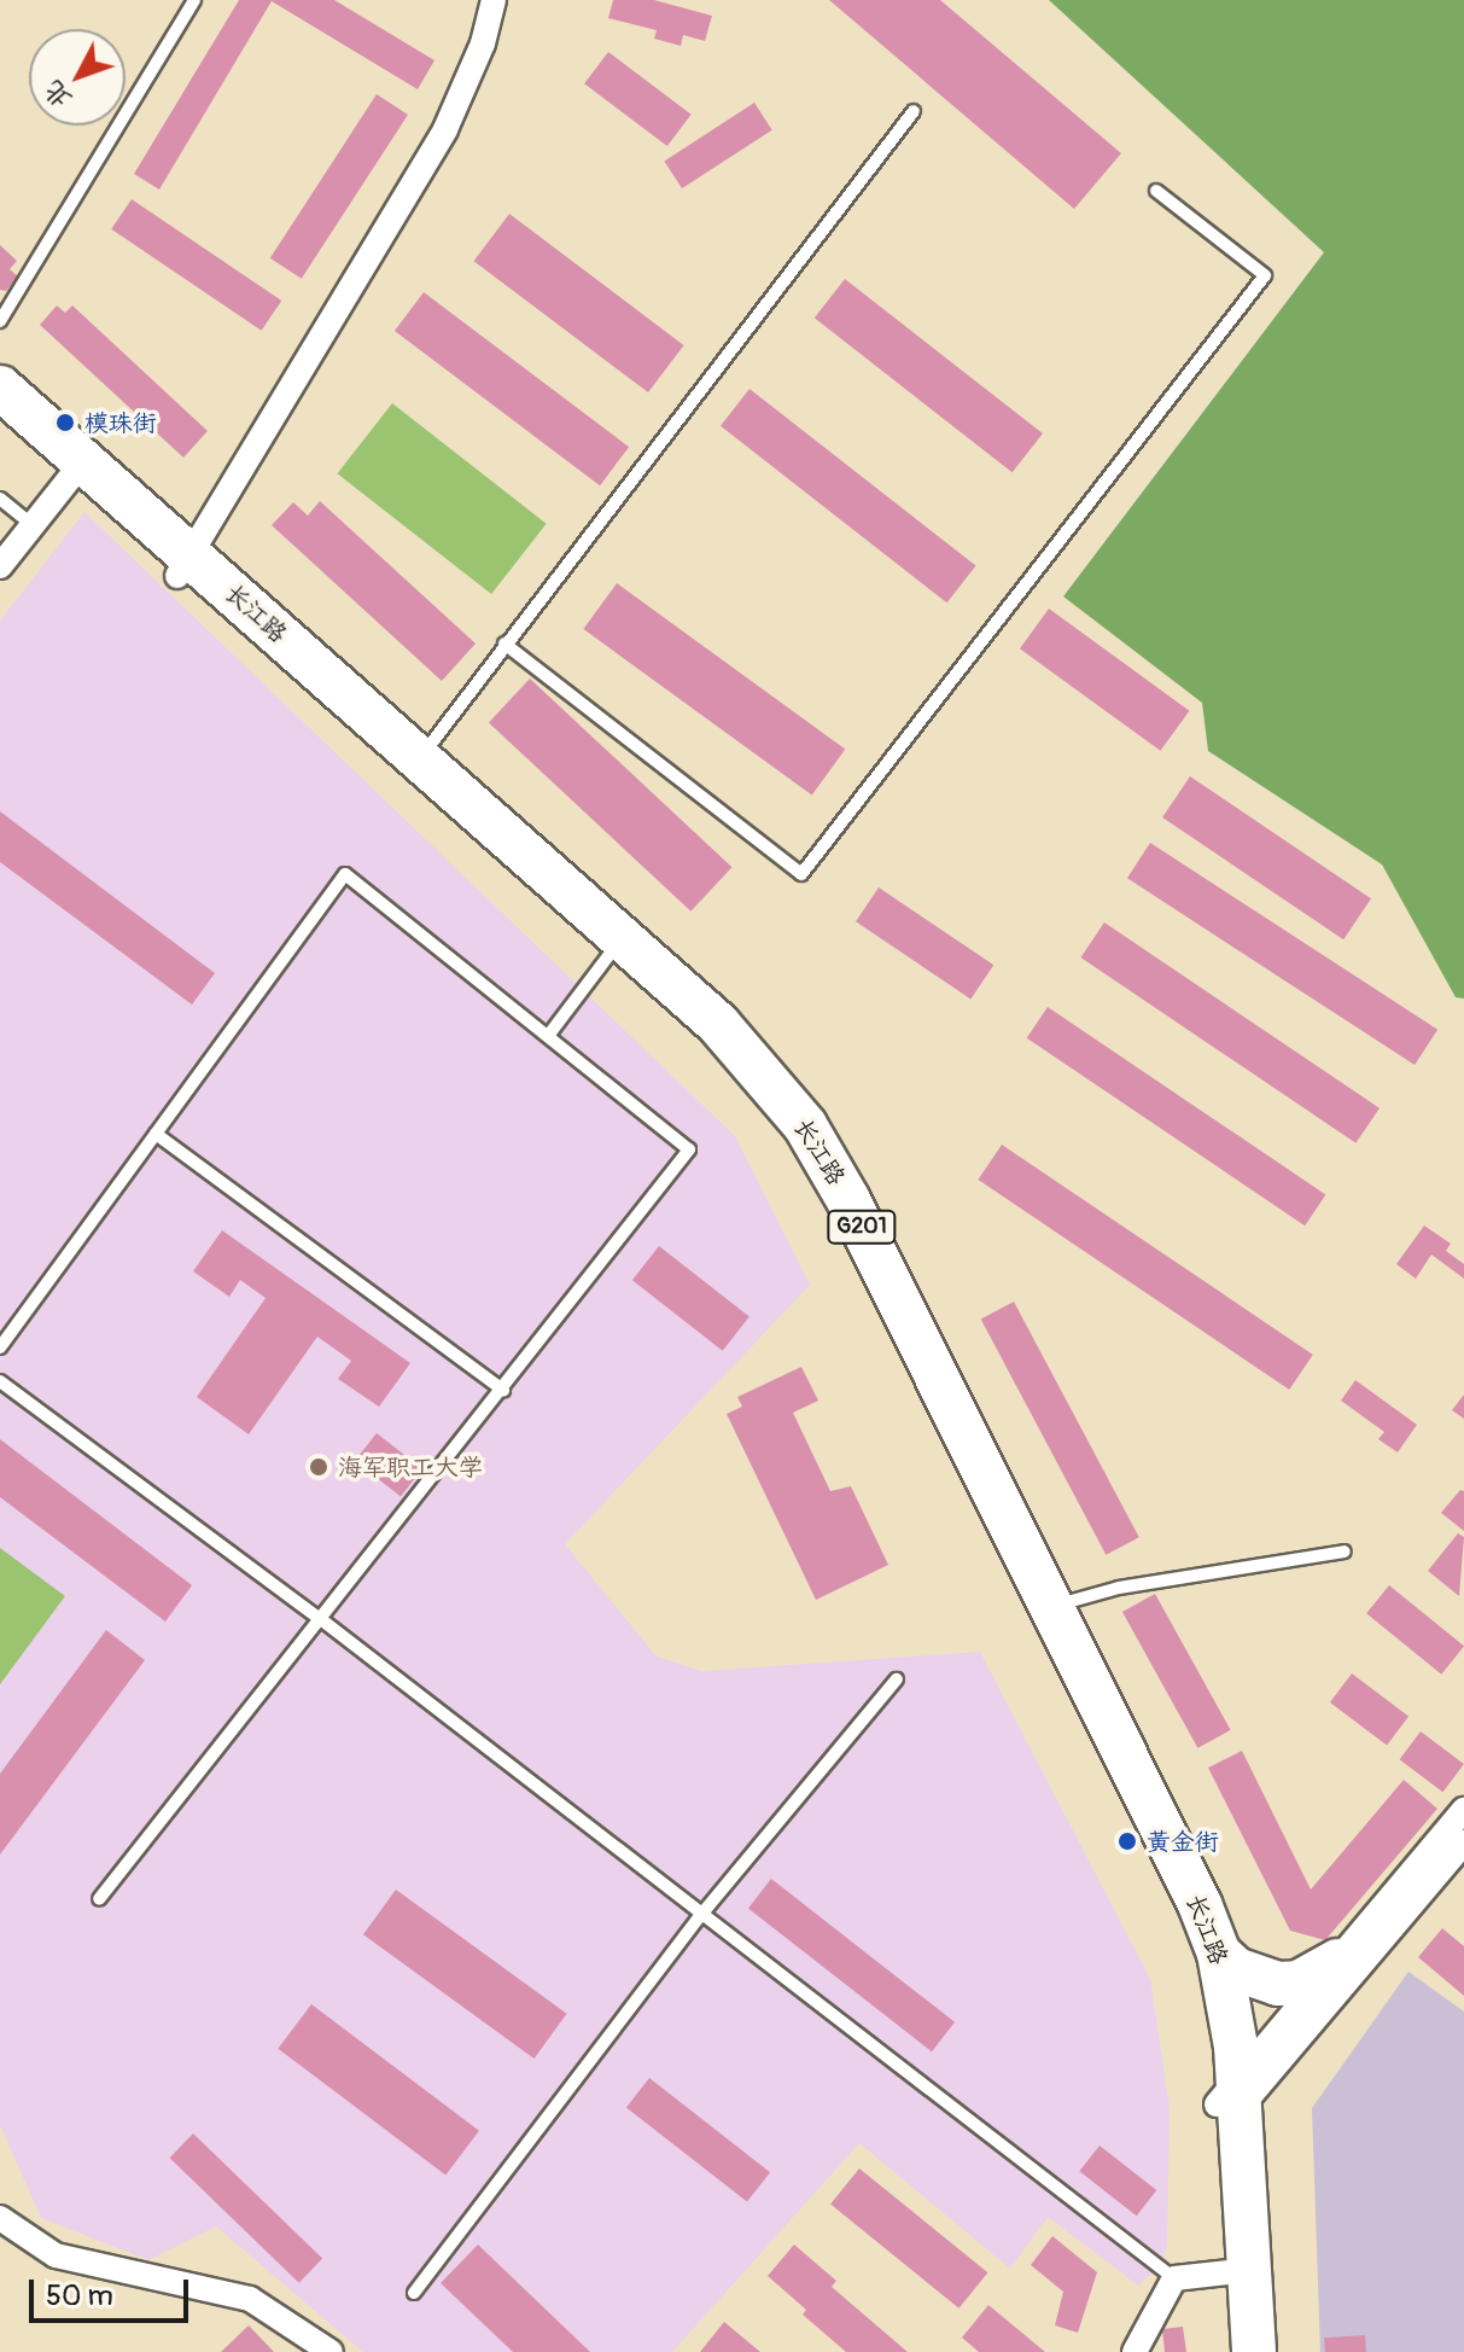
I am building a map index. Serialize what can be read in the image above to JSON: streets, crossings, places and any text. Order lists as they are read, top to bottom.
{
  "streets": {
    "highway": ["长江路", "G201"]
  },
  "places": ["模珠街", "海军职工大学", "黄金街"],
  "scale_bar": "50 m",
  "north": "bottom left"
}
